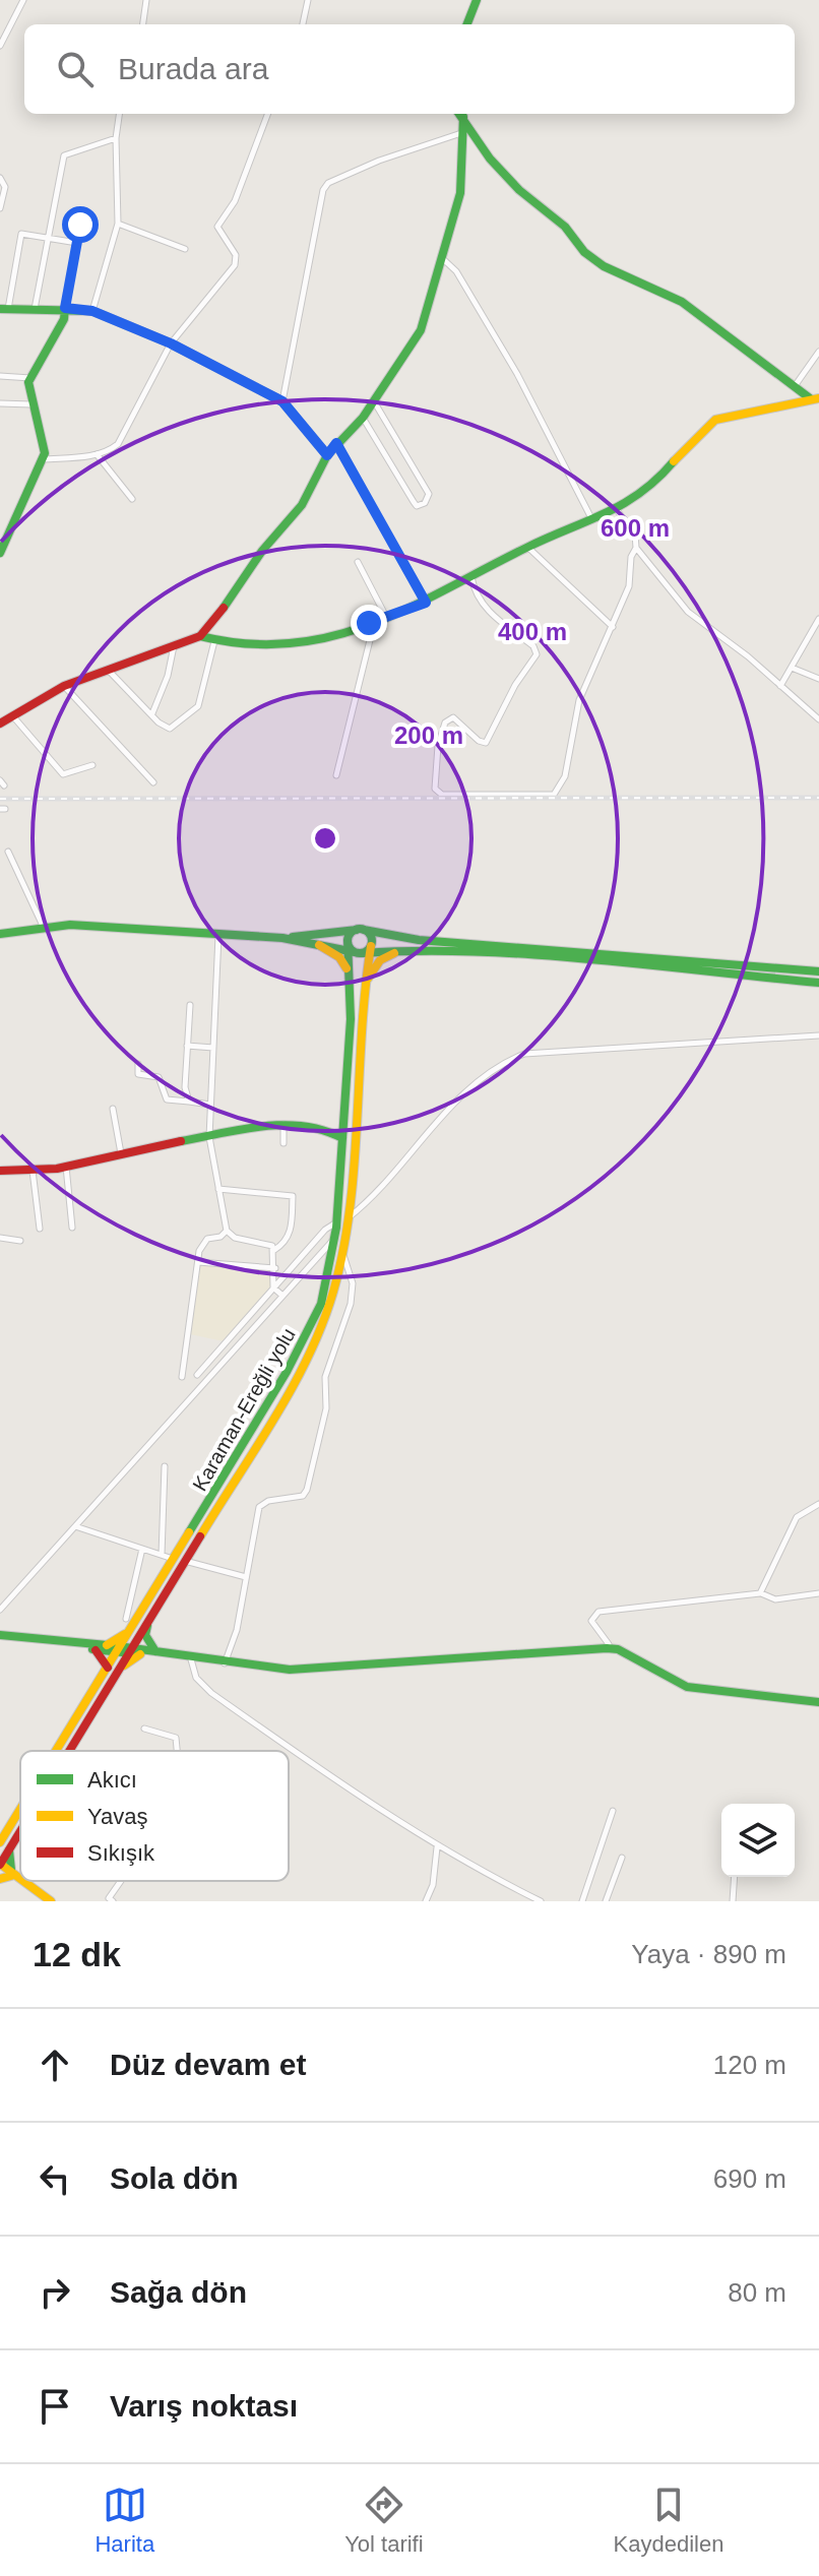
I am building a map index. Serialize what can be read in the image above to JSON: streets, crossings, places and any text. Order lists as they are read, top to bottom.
{
  "streets": {
    "main road": ["Karaman-Ereğli yolu"]
  },
  "legend": ["Akıcı", "Yavaş", "Sıkışık"],
  "page": {
    "search": "Burada ara",
    "heading": ["12 dk", "Yaya · 890 m"],
    "list": [
      ["Düz devam et", "120 m"],
      ["Sola dön", "690 m"],
      ["Sağa dön", "80 m"],
      "Varış noktası"
    ],
    "nav": ["Harita", "Yol tarifi", "Kaydedilen"]
  },
  "rings": ["600 m", "400 m", "200 m"]
}
